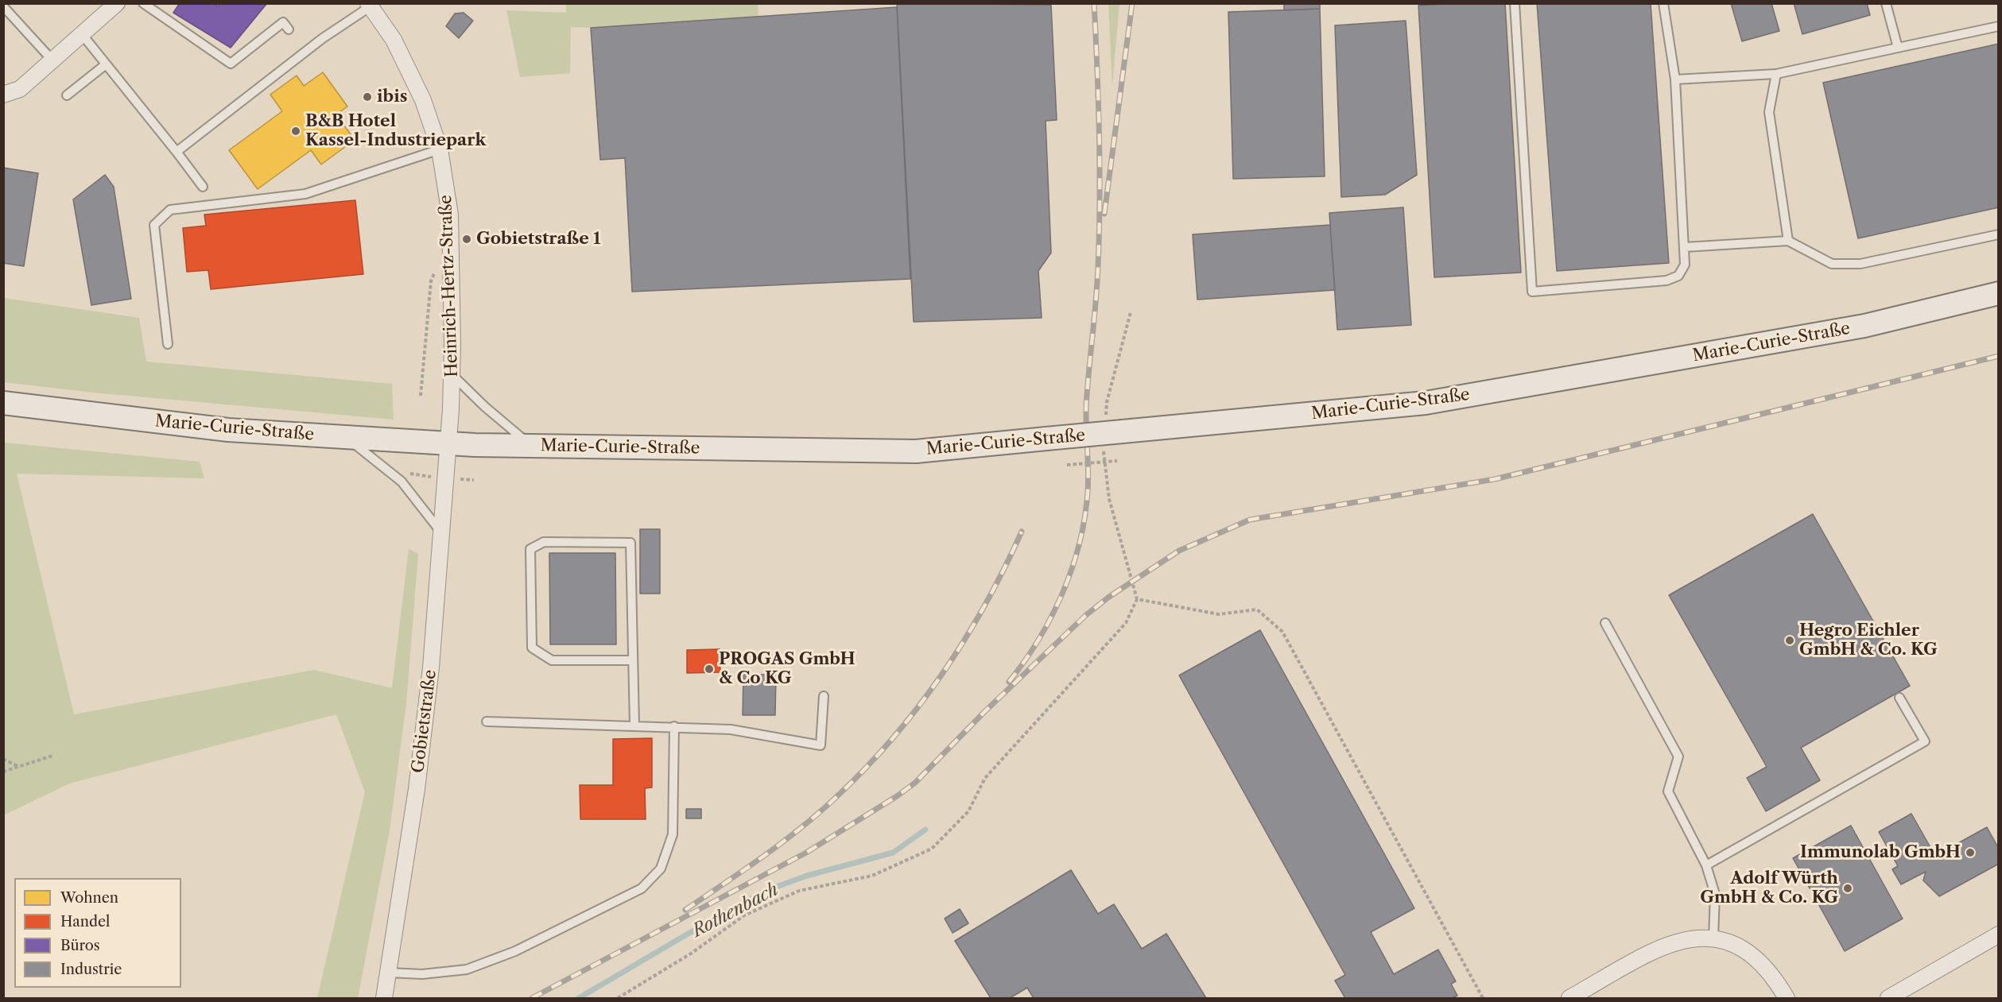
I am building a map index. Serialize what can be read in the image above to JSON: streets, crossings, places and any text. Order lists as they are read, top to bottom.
{
  "streets": {
    "main road": ["Marie-Curie-Straße"],
    "street": ["Heinrich-Hertz-Straße", "Gobietstraße"]
  },
  "crossings": [
    ["Heinrich-Hertz-Straße", "Marie-Curie-Straße"],
    ["Heinrich-Hertz-Straße", "Gobietstraße"],
    ["Marie-Curie-Straße", "Gobietstraße"]
  ],
  "water": ["Rothenbach"],
  "places": [
    "ibis",
    "B&B Hotel Kassel-Industriepark",
    "Gobietstraße 1",
    "Hegro Eichler GmbH & Co. KG",
    "PROGAS GmbH & Co KG",
    "Immunolab GmbH",
    "Adolf Würth GmbH & Co. KG"
  ],
  "legend": [
    "Wohnen",
    "Handel",
    "Büros",
    "Industrie"
  ]
}
